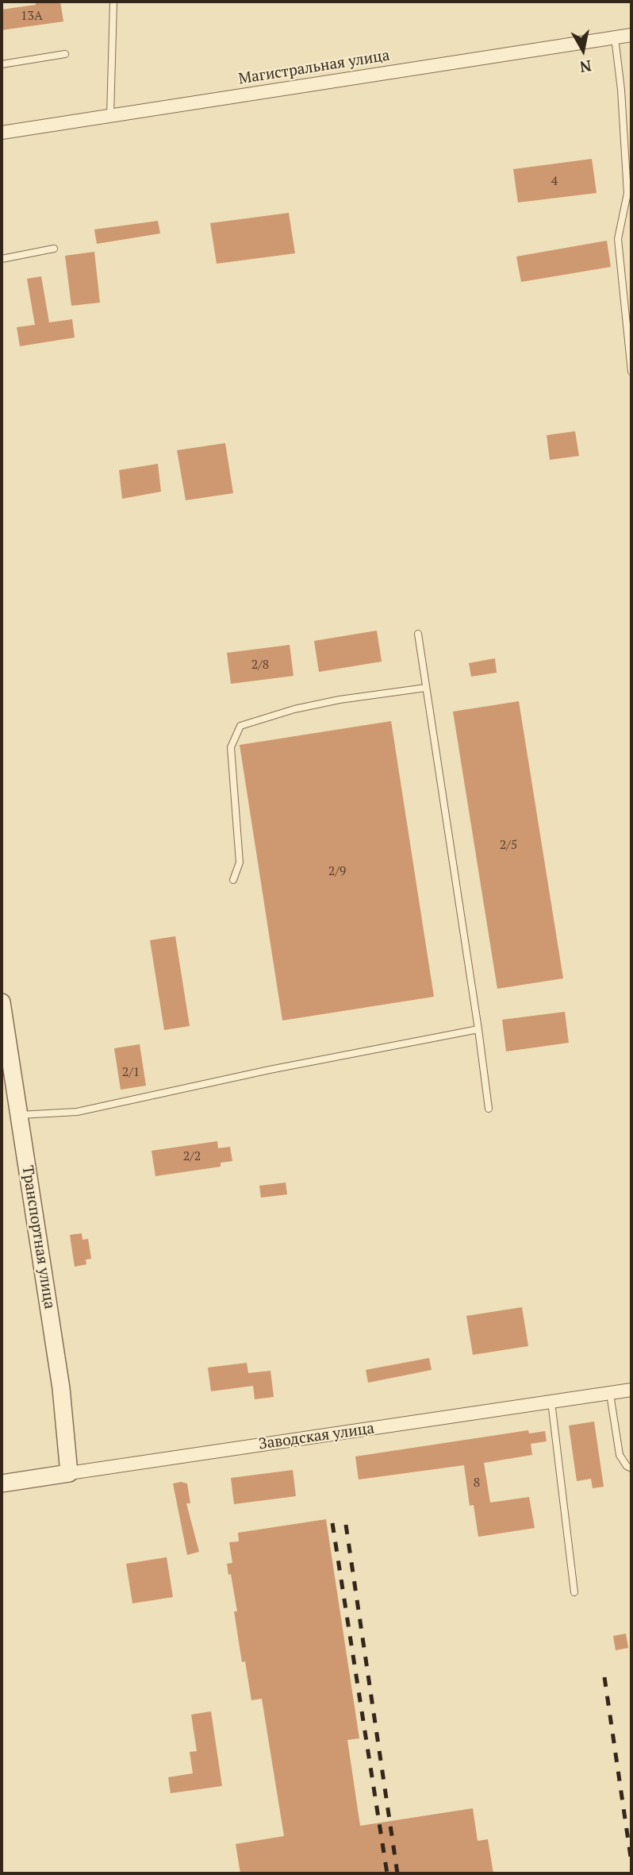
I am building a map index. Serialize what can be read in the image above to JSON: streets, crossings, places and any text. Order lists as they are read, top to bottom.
{
  "streets": {
    "street": ["Магистральная улица", "Транспортная улица", "Заводская улица"]
  },
  "crossings": [
    ["Транспортная улица", "Заводская улица"]
  ],
  "house_numbers": [
    "13А",
    "4",
    "2/8",
    "2/5",
    "2/9",
    "2/1",
    "2/2",
    "8"
  ],
  "north": "bottom"
}
